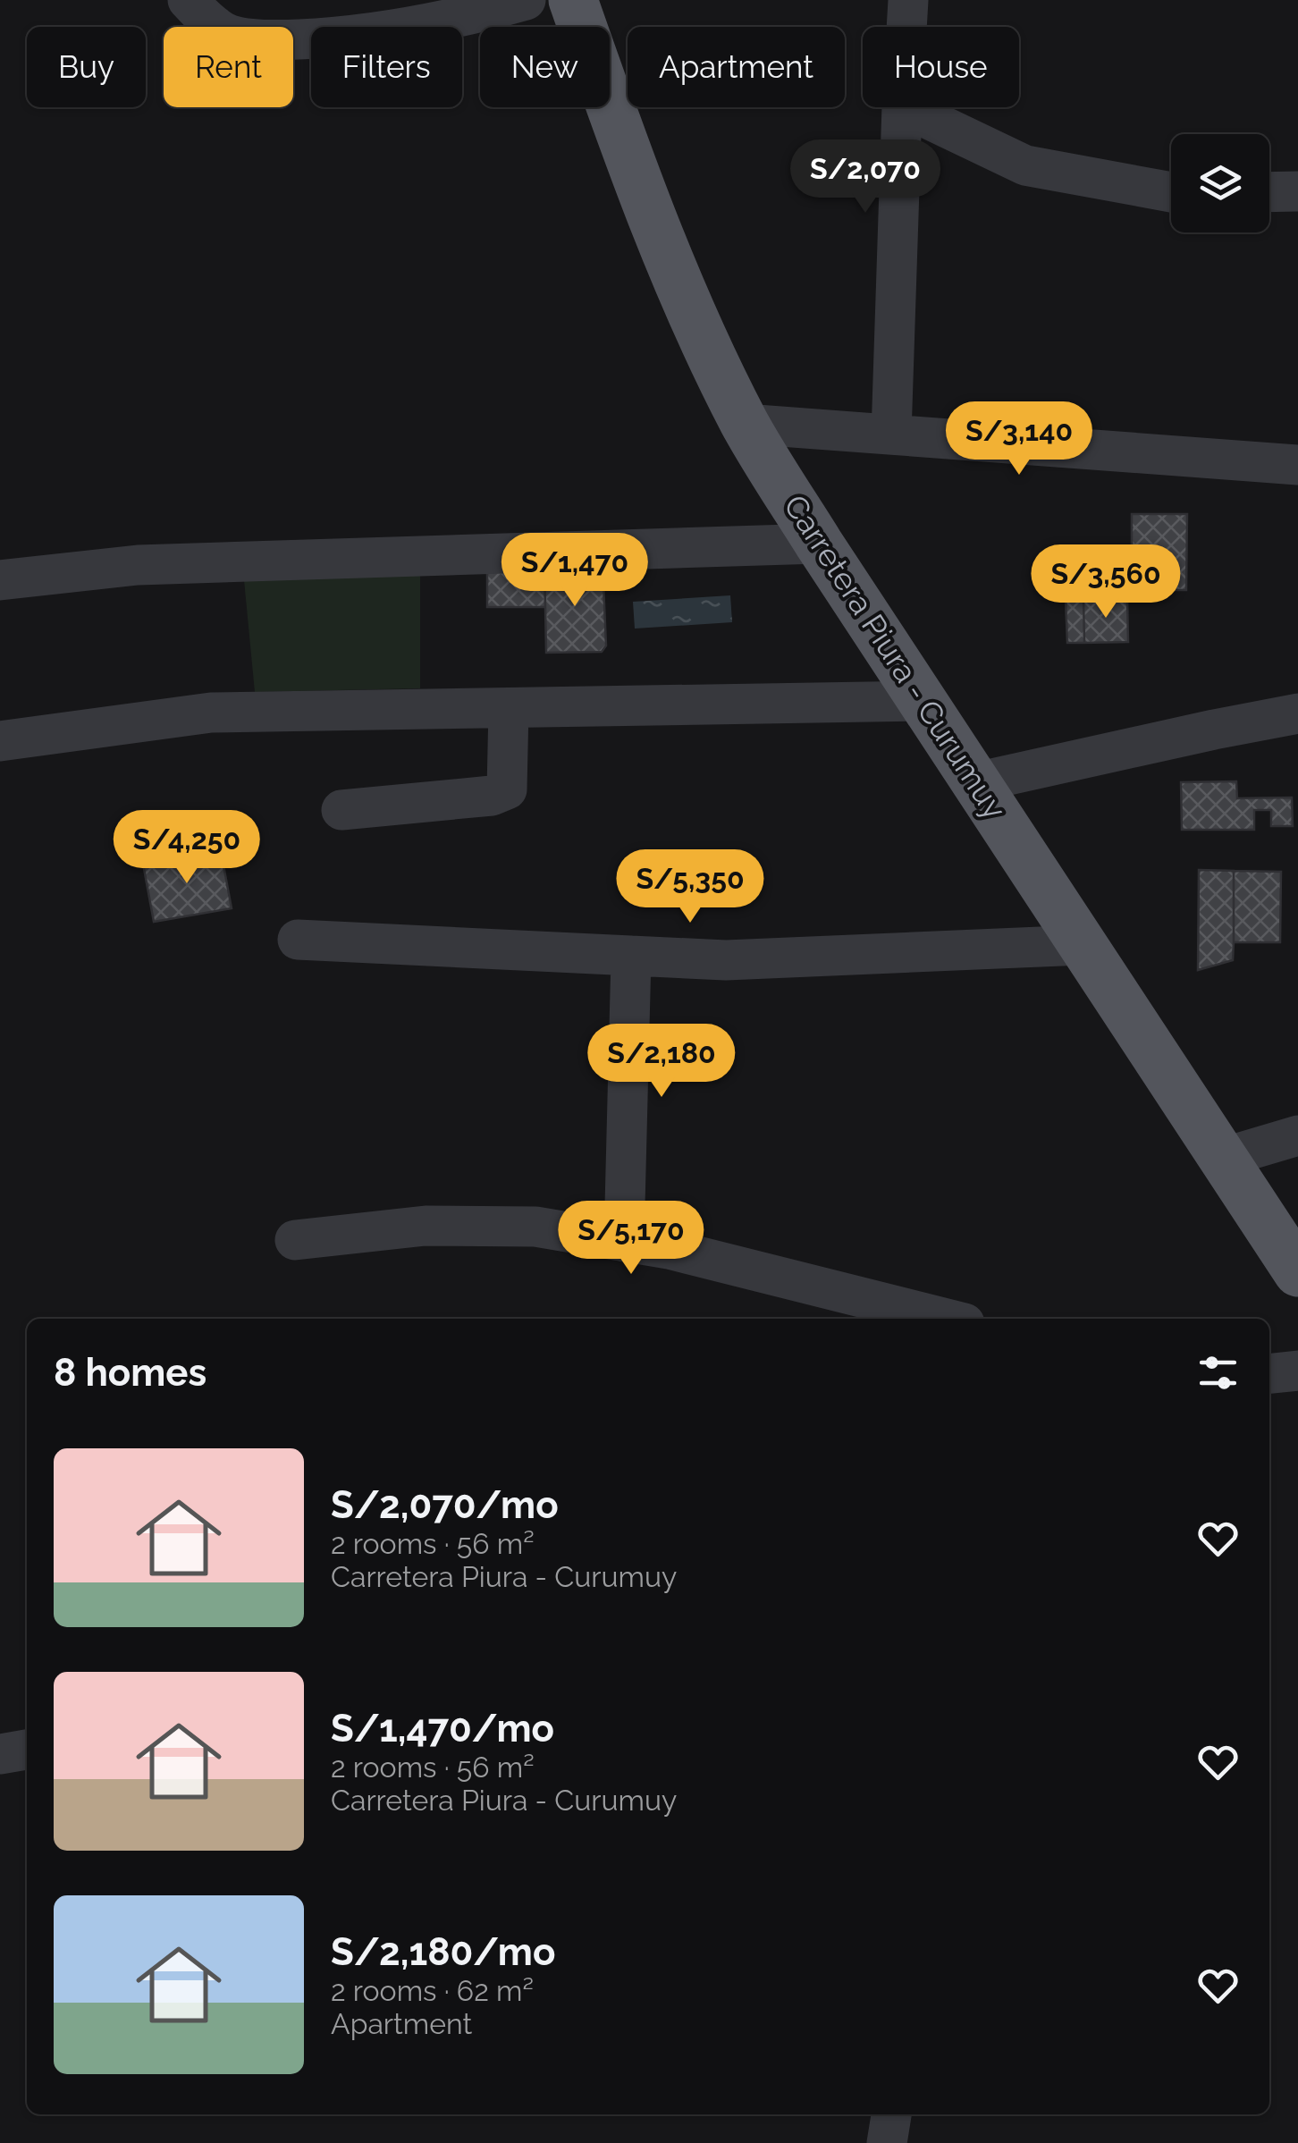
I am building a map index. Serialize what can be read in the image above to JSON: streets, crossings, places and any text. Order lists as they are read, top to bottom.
{
  "streets": {
    "main road": ["Carretera Piura - Curumuy"]
  },
  "page": {
    "chip": [
      "Buy",
      "Rent",
      "Filters",
      "New",
      "Apartment",
      "House"
    ],
    "price": [
      "S/2,070",
      "S/3,140",
      "S/1,470",
      "S/3,560",
      "S/4,250",
      "S/5,350",
      "S/2,180",
      "S/5,170"
    ],
    "heading": "8 homes",
    "list": [
      {
        "name": "S/2,070/mo",
        "note": "2 rooms · 56 m² · Carretera Piura - Curumuy"
      },
      {
        "name": "S/1,470/mo",
        "note": "2 rooms · 56 m² · Carretera Piura - Curumuy"
      },
      {
        "name": "S/2,180/mo",
        "note": "2 rooms · 62 m² · Apartment"
      }
    ]
  }
}
